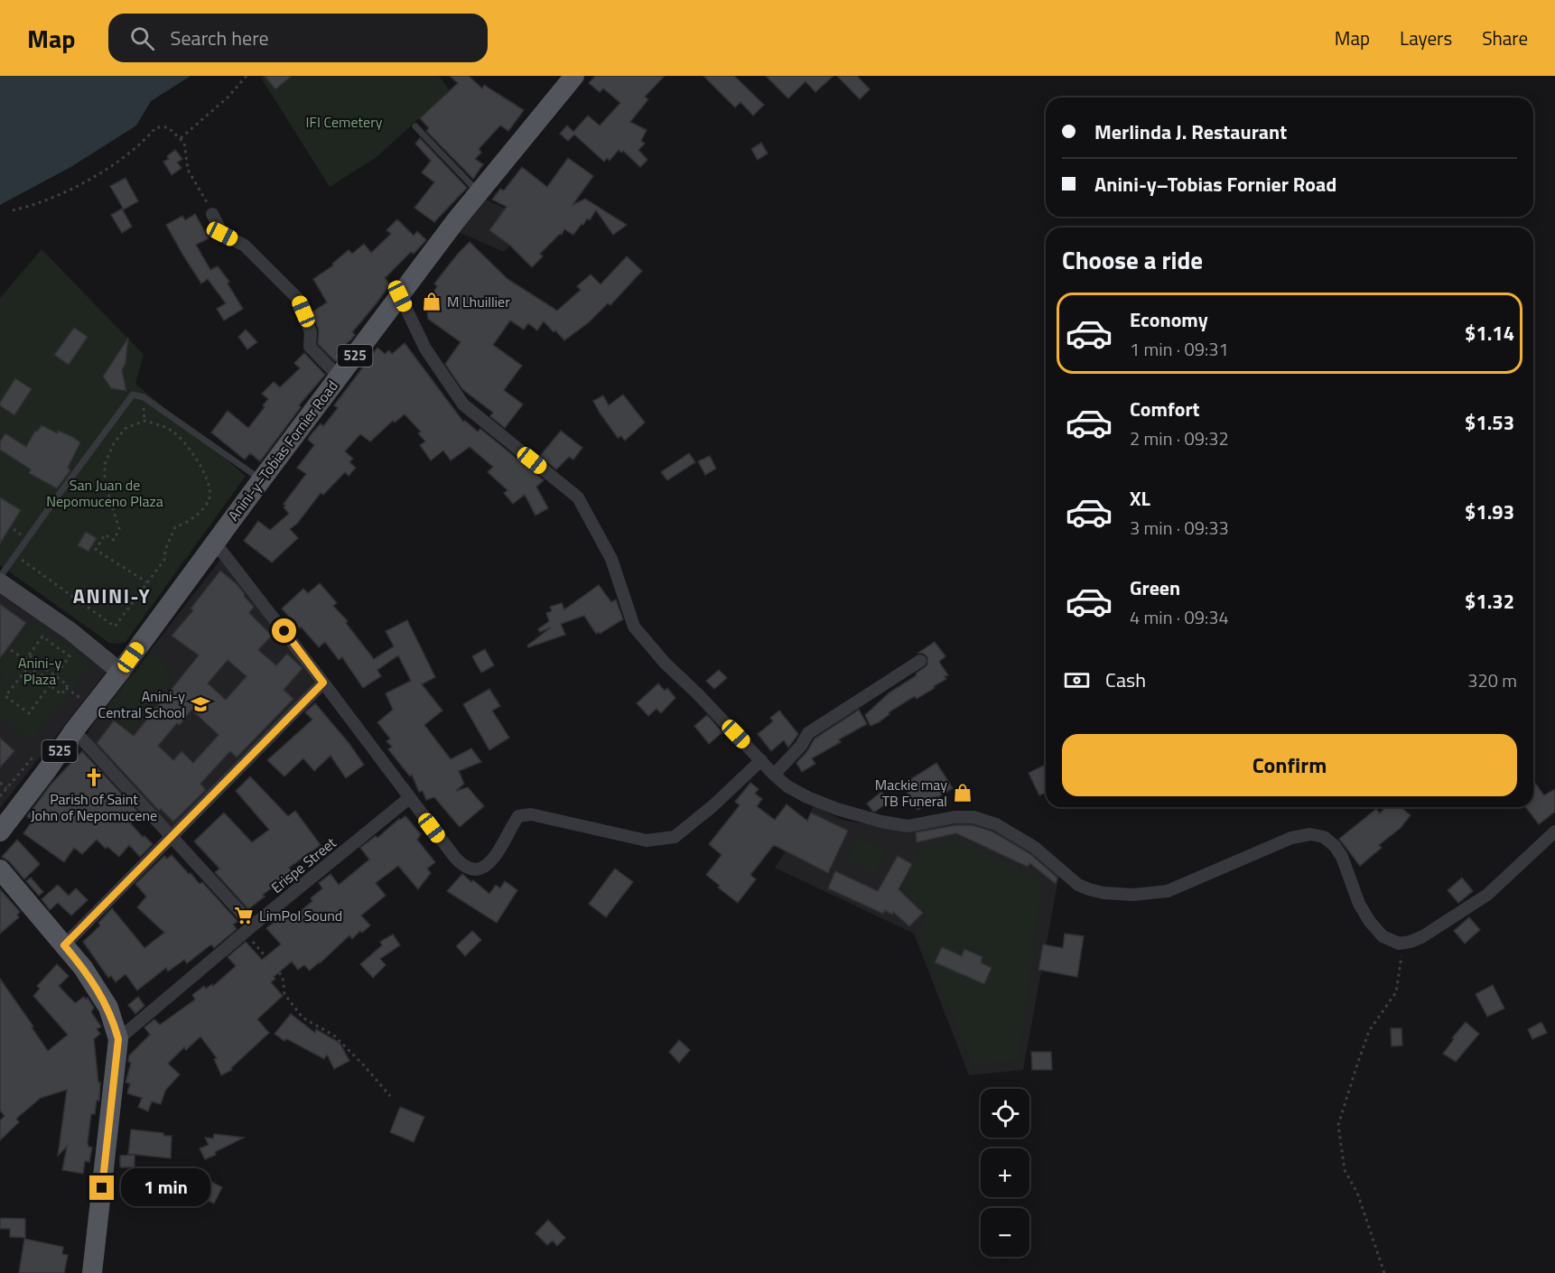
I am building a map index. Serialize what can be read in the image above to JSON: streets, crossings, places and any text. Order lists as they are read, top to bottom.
{
  "streets": {
    "main road": ["525", "Anini-y–Tobias Fornier Road"],
    "street": ["Erispe Street"]
  },
  "districts": ["ANINI-Y"],
  "parks": ["IFI Cemetery", "San Juan de Nepomuceno Plaza", "Anini-y Plaza"],
  "places": {
    "shop": ["M Lhuillier", "Mackie may TB Funeral"],
    "school or university": ["Anini-y Central School"],
    "church": ["Parish of Saint John of Nepomucene"],
    "supermarket": ["LimPol Sound"]
  },
  "page": {
    "header": "Map",
    "search": "Search here",
    "nav": ["Map", "Layers", "Share"],
    "banner": ["Merlinda J. Restaurant", "Anini-y–Tobias Fornier Road"],
    "heading": "Choose a ride",
    "list": [
      {
        "name": "Economy",
        "note": "1 min · 09:31",
        "value": "$1.14"
      },
      {
        "name": "Comfort",
        "note": "2 min · 09:32",
        "value": "$1.53"
      },
      {
        "name": "XL",
        "note": "3 min · 09:33",
        "value": "$1.93"
      },
      {
        "name": "Green",
        "note": "4 min · 09:34",
        "value": "$1.32"
      }
    ],
    "pay": ["Cash", "320 m"],
    "buttons": "Confirm",
    "map_buttons": ["+", "−"],
    "bubble": "1 min"
  }
}
